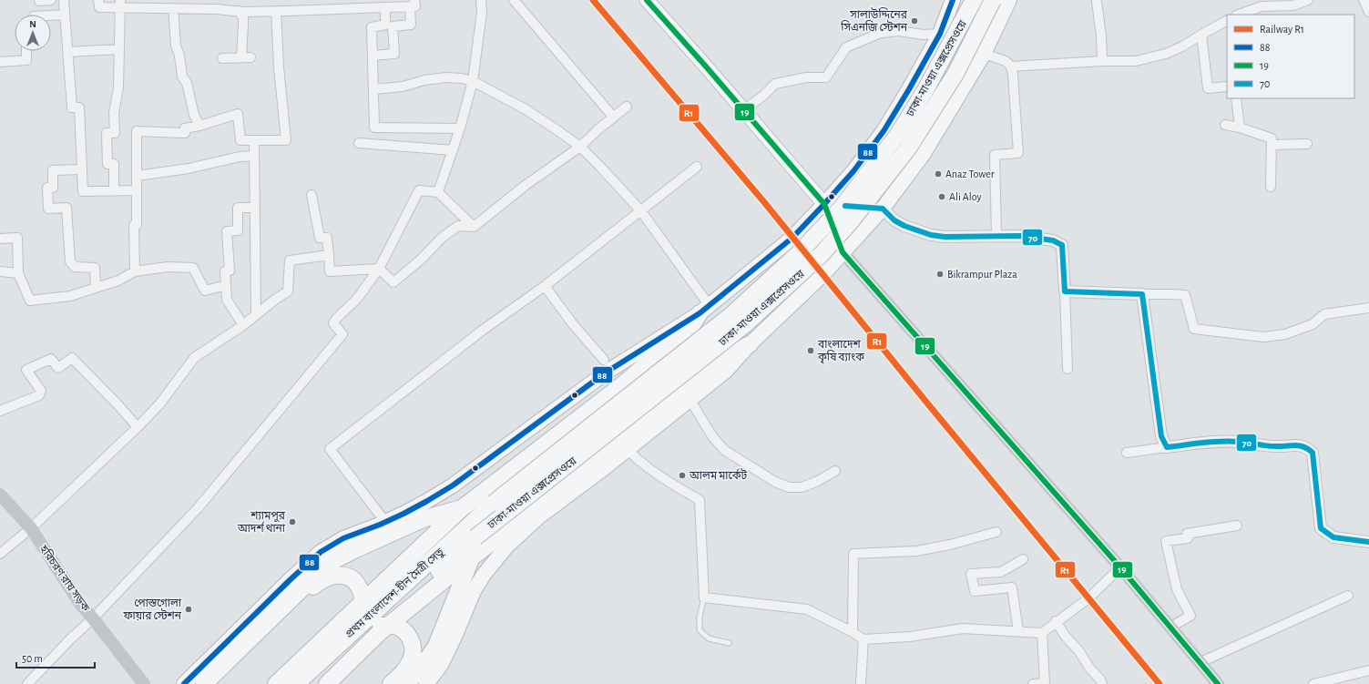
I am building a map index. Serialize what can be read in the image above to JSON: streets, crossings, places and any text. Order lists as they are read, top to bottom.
{
  "streets": {
    "highway": ["ঢাকা-মাওয়া এক্সপ্রেসওয়ে", "প্রথম বাংলাদেশ-চীন মৈত্রী সেতু"],
    "main road": ["হরিচরণ রায় সড়ক"]
  },
  "crossings": [
    ["ঢাকা-মাওয়া এক্সপ্রেসওয়ে", "প্রথম বাংলাদেশ-চীন মৈত্রী সেতু"]
  ],
  "places": [
    "সালাউদ্দিনের সিএনজি স্টেশন",
    "Anaz Tower",
    "Ali Aloy",
    "Bikrampur Plaza",
    "বাংলাদেশ কৃষি ব্যাংক",
    "আলম মার্কেট",
    "শ্যামপুর আদর্শ থানা",
    "পোস্তগোলা ফায়ার স্টেশন"
  ],
  "lines": [
    "rail line R1",
    "transit line 88",
    "transit line 19",
    "transit line 70"
  ],
  "legend": [
    "Railway R1",
    "88",
    "19",
    "70"
  ],
  "scale_bar": "50 m",
  "north": "top"
}
